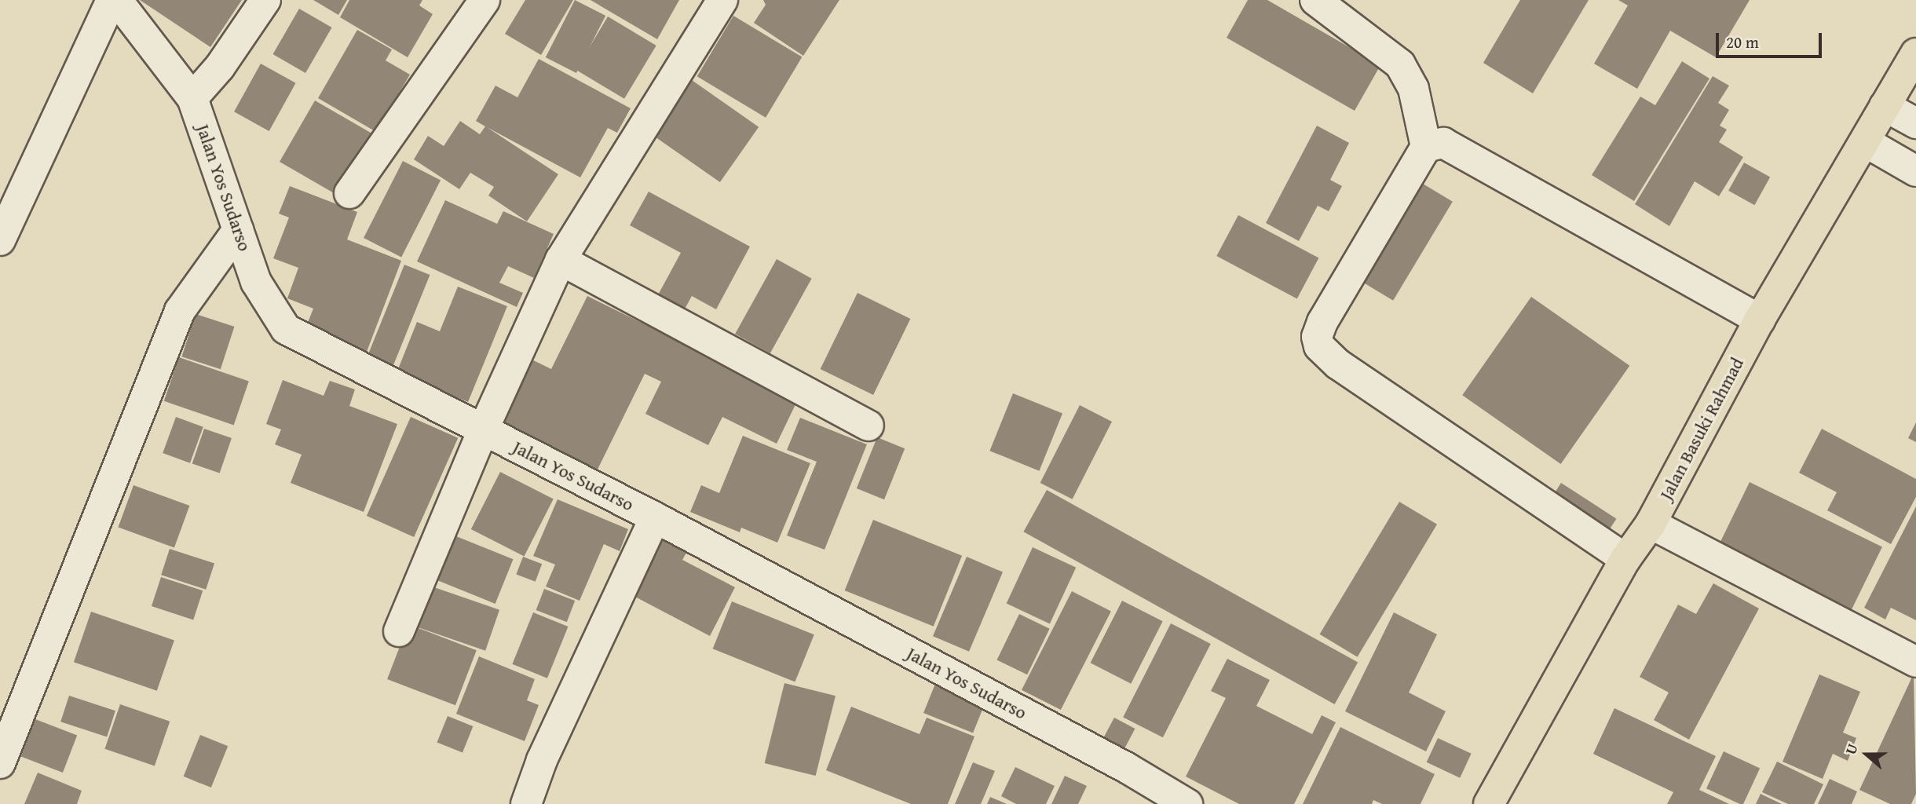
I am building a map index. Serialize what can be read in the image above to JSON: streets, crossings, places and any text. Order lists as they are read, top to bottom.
{
  "streets": {
    "main road": ["Jalan Basuki Rahmad"],
    "street": ["Jalan Yos Sudarso"]
  },
  "scale_bar": "20 m",
  "north": "left"
}
